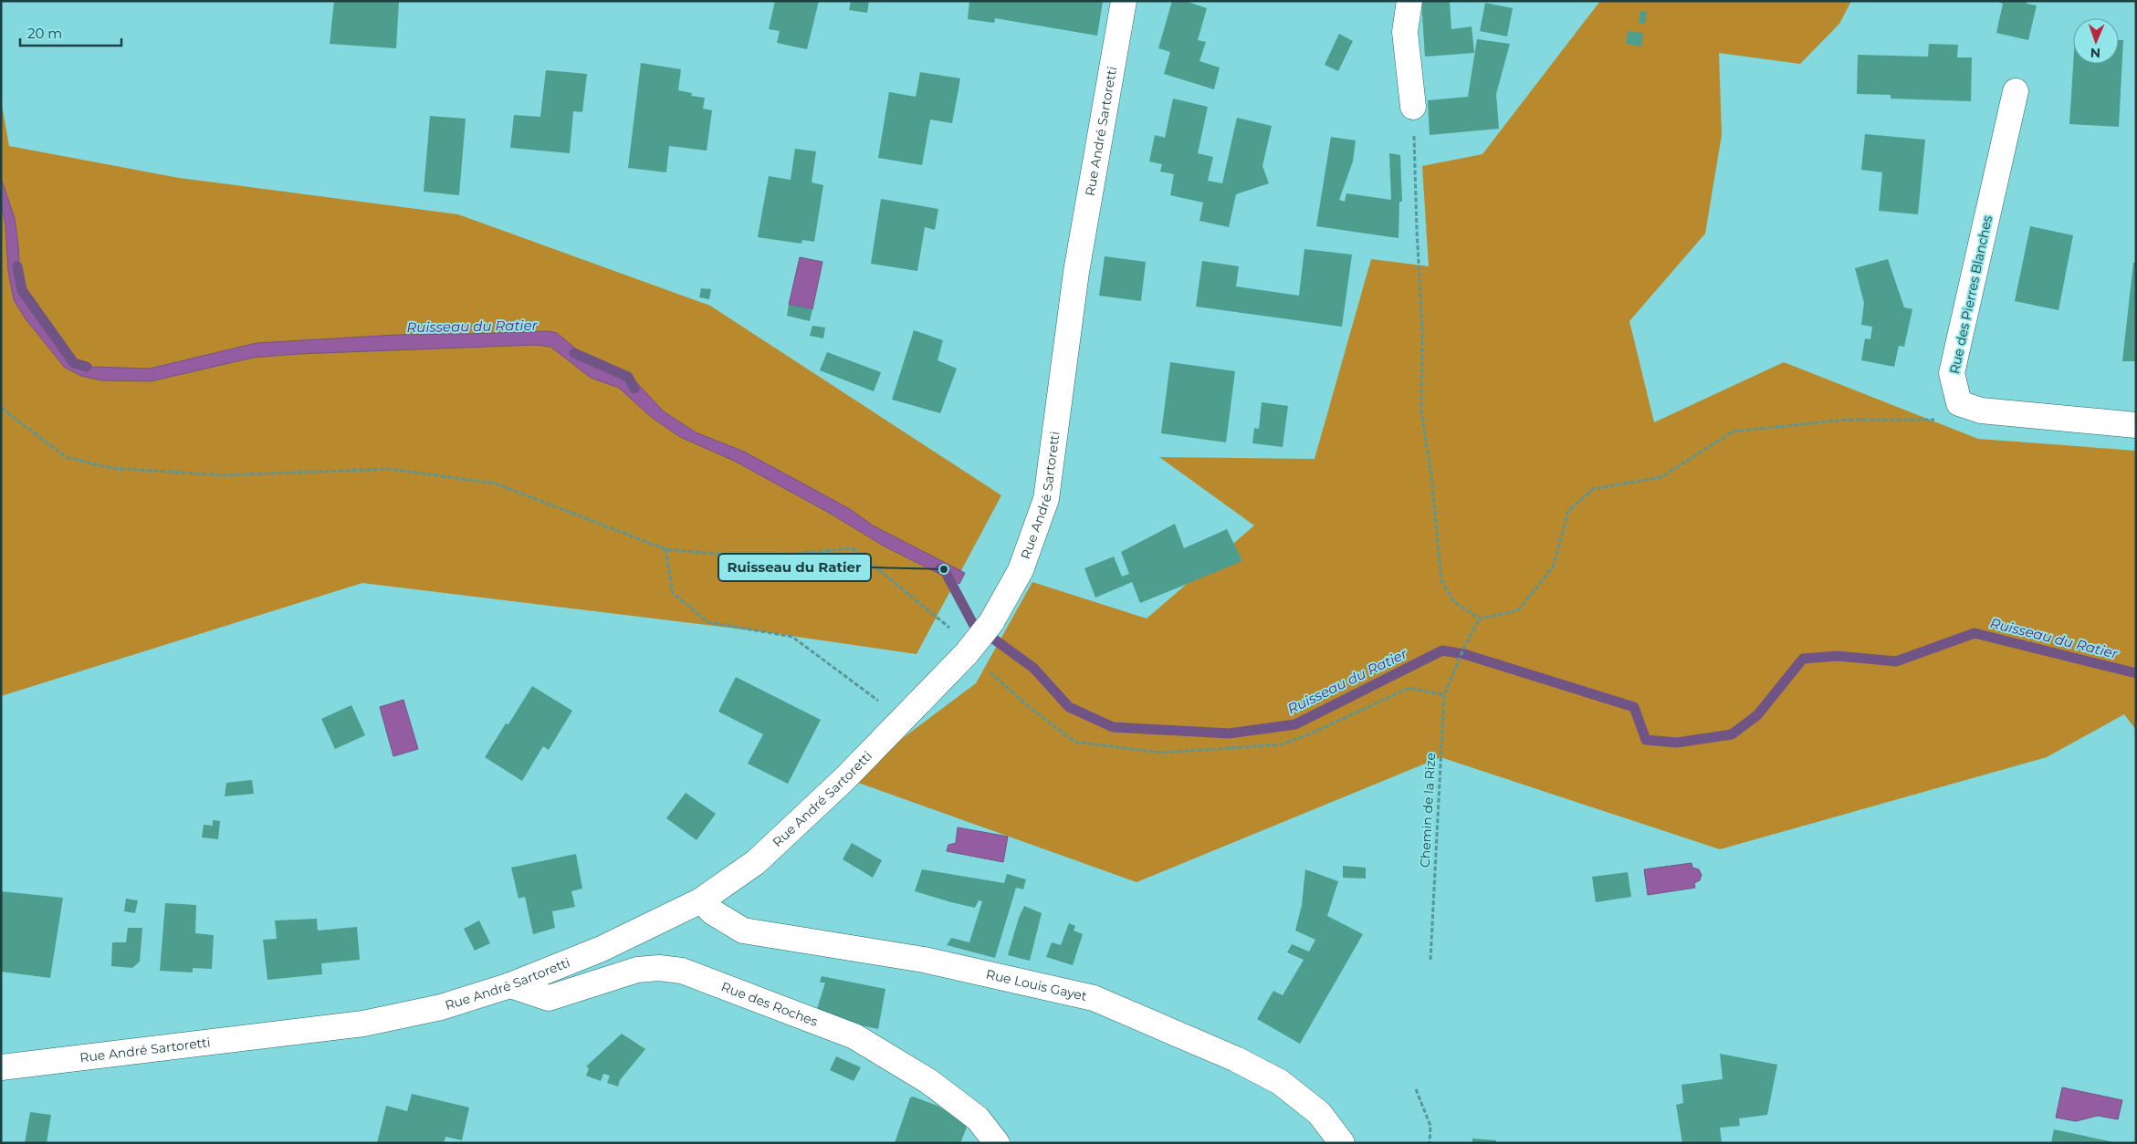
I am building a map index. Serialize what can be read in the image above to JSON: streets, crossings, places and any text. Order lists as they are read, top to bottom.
{
  "streets": {
    "street": [
      "Rue André Sartoretti",
      "Rue des Pierres Blanches",
      "Rue Louis Gayet",
      "Rue des Roches"
    ],
    "path": ["Chemin de la Rize"]
  },
  "crossings": [
    ["Rue André Sartoretti", "Rue Louis Gayet"],
    ["Rue André Sartoretti", "Rue des Roches"]
  ],
  "water": ["Ruisseau du Ratier"],
  "places": ["Ruisseau du Ratier"],
  "scale_bar": "20 m",
  "north": "bottom"
}
